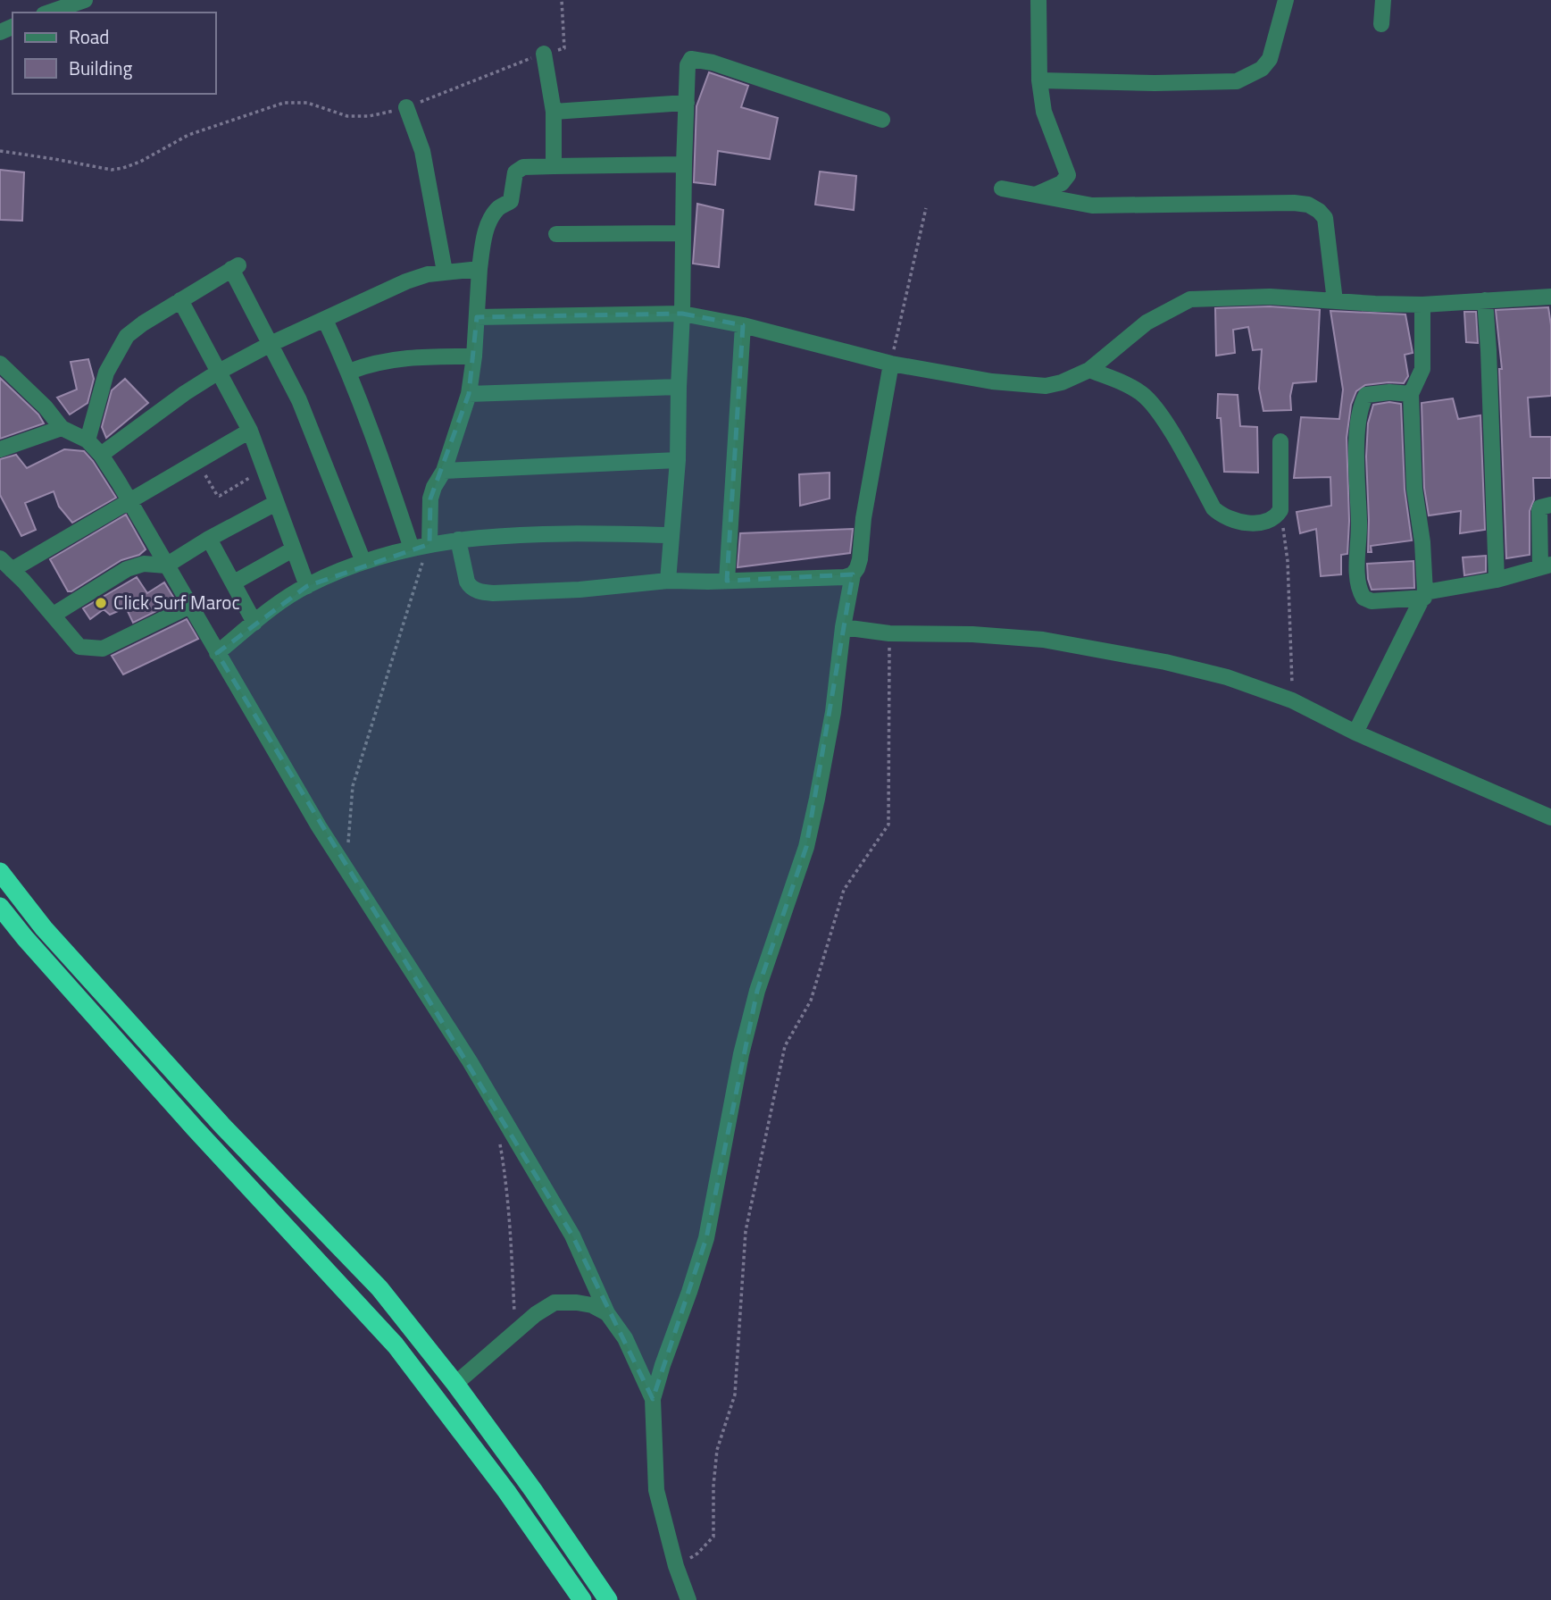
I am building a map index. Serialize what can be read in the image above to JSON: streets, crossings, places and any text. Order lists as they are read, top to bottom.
{
  "places": ["Click Surf Maroc"],
  "legend": ["Road", "Building"]
}
